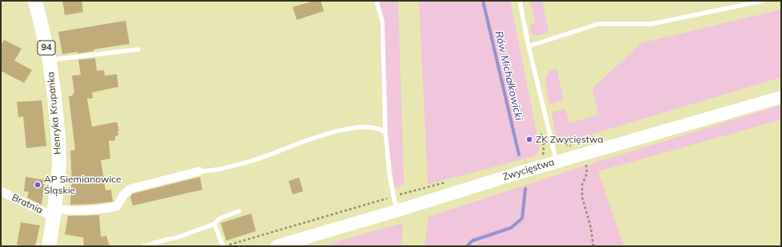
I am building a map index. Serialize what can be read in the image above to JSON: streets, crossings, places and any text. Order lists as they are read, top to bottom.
{
  "streets": {
    "main road": ["94", "Henryka Krupanka", "Zwycięstwa"],
    "street": ["Bratnia"]
  },
  "crossings": [
    ["Henryka Krupanka", "Bratnia"]
  ],
  "water": ["Rów Michałkowicki"],
  "places": ["ZK Zwycięstwa", "AP Siemianowice Śląskie"]
}
